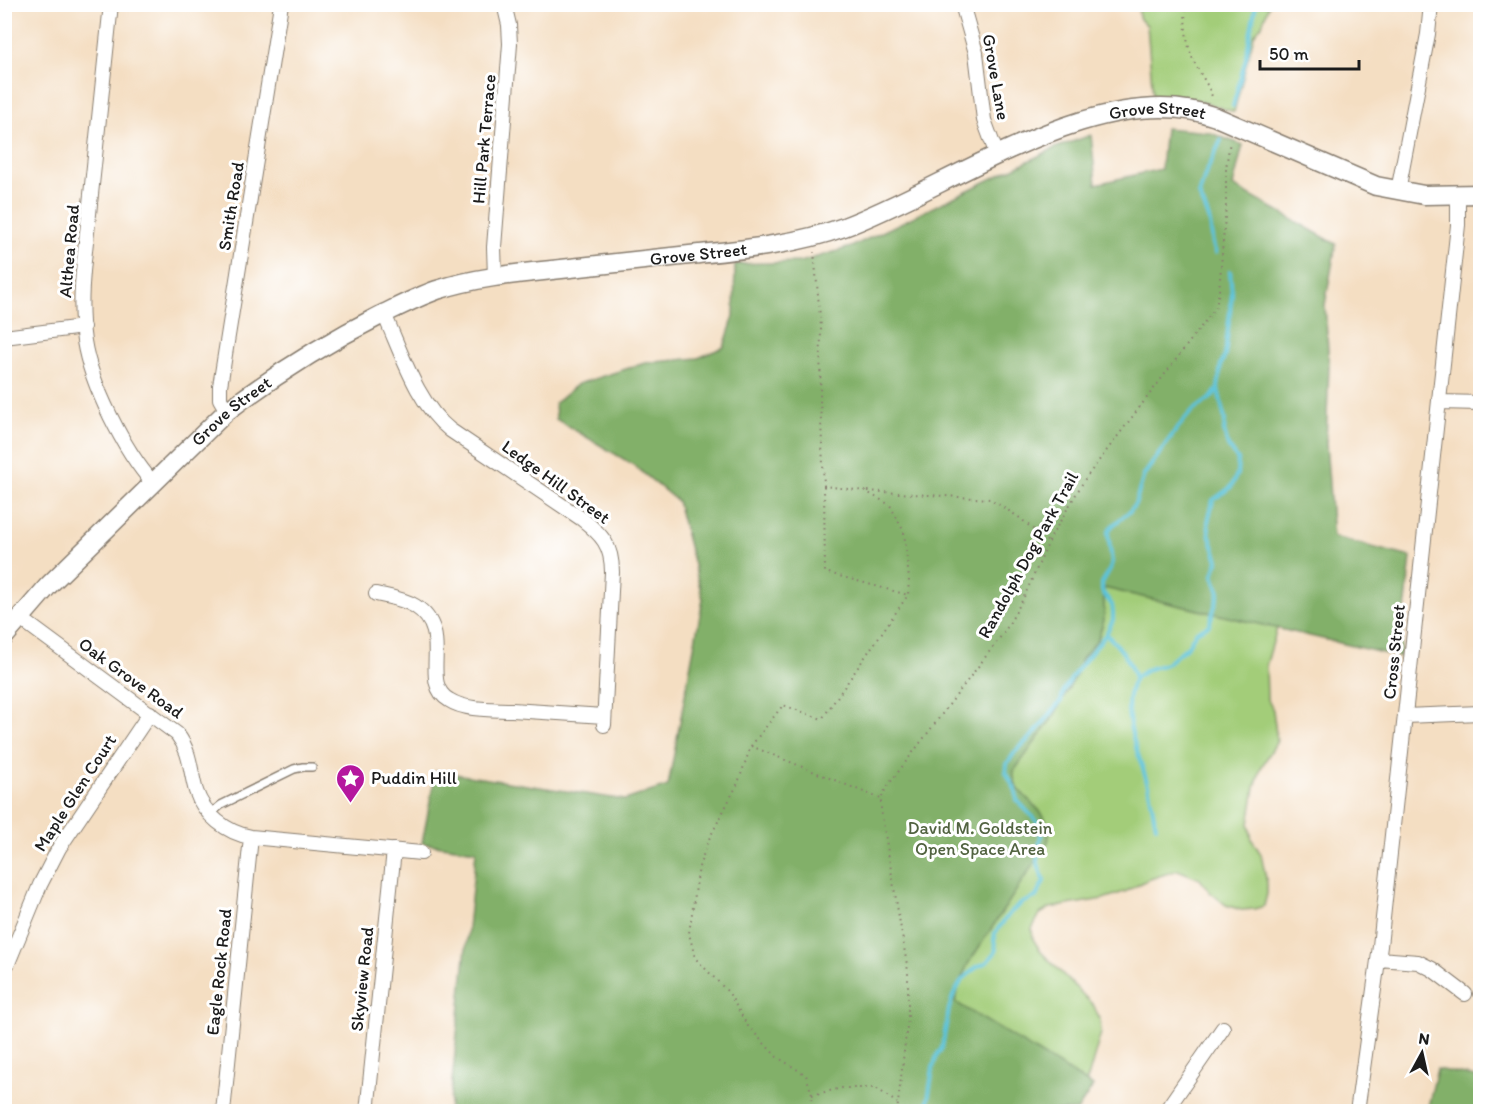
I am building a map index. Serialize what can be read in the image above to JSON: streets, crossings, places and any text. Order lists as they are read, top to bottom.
{
  "streets": {
    "street": [
      "Grove Lane",
      "Grove Street",
      "Hill Park Terrace",
      "Smith Road",
      "Althea Road",
      "Ledge Hill Street",
      "Cross Street",
      "Oak Grove Road",
      "Maple Glen Court",
      "Eagle Rock Road",
      "Skyview Road"
    ],
    "path": ["Randolph Dog Park Trail"]
  },
  "crossings": [
    ["Grove Lane", "Grove Street"],
    ["Grove Street", "Hill Park Terrace"],
    ["Grove Street", "Smith Road"],
    ["Grove Street", "Althea Road"],
    ["Grove Street", "Ledge Hill Street"],
    ["Grove Street", "Randolph Dog Park Trail"],
    ["Grove Street", "Cross Street"],
    ["Grove Street", "Oak Grove Road"],
    ["Oak Grove Road", "Maple Glen Court"],
    ["Oak Grove Road", "Eagle Rock Road"],
    ["Oak Grove Road", "Skyview Road"]
  ],
  "parks": ["David M. Goldstein Open Space Area"],
  "places": {
    "place": ["Puddin Hill"]
  },
  "scale_bar": "50 m",
  "north": "top"
}
